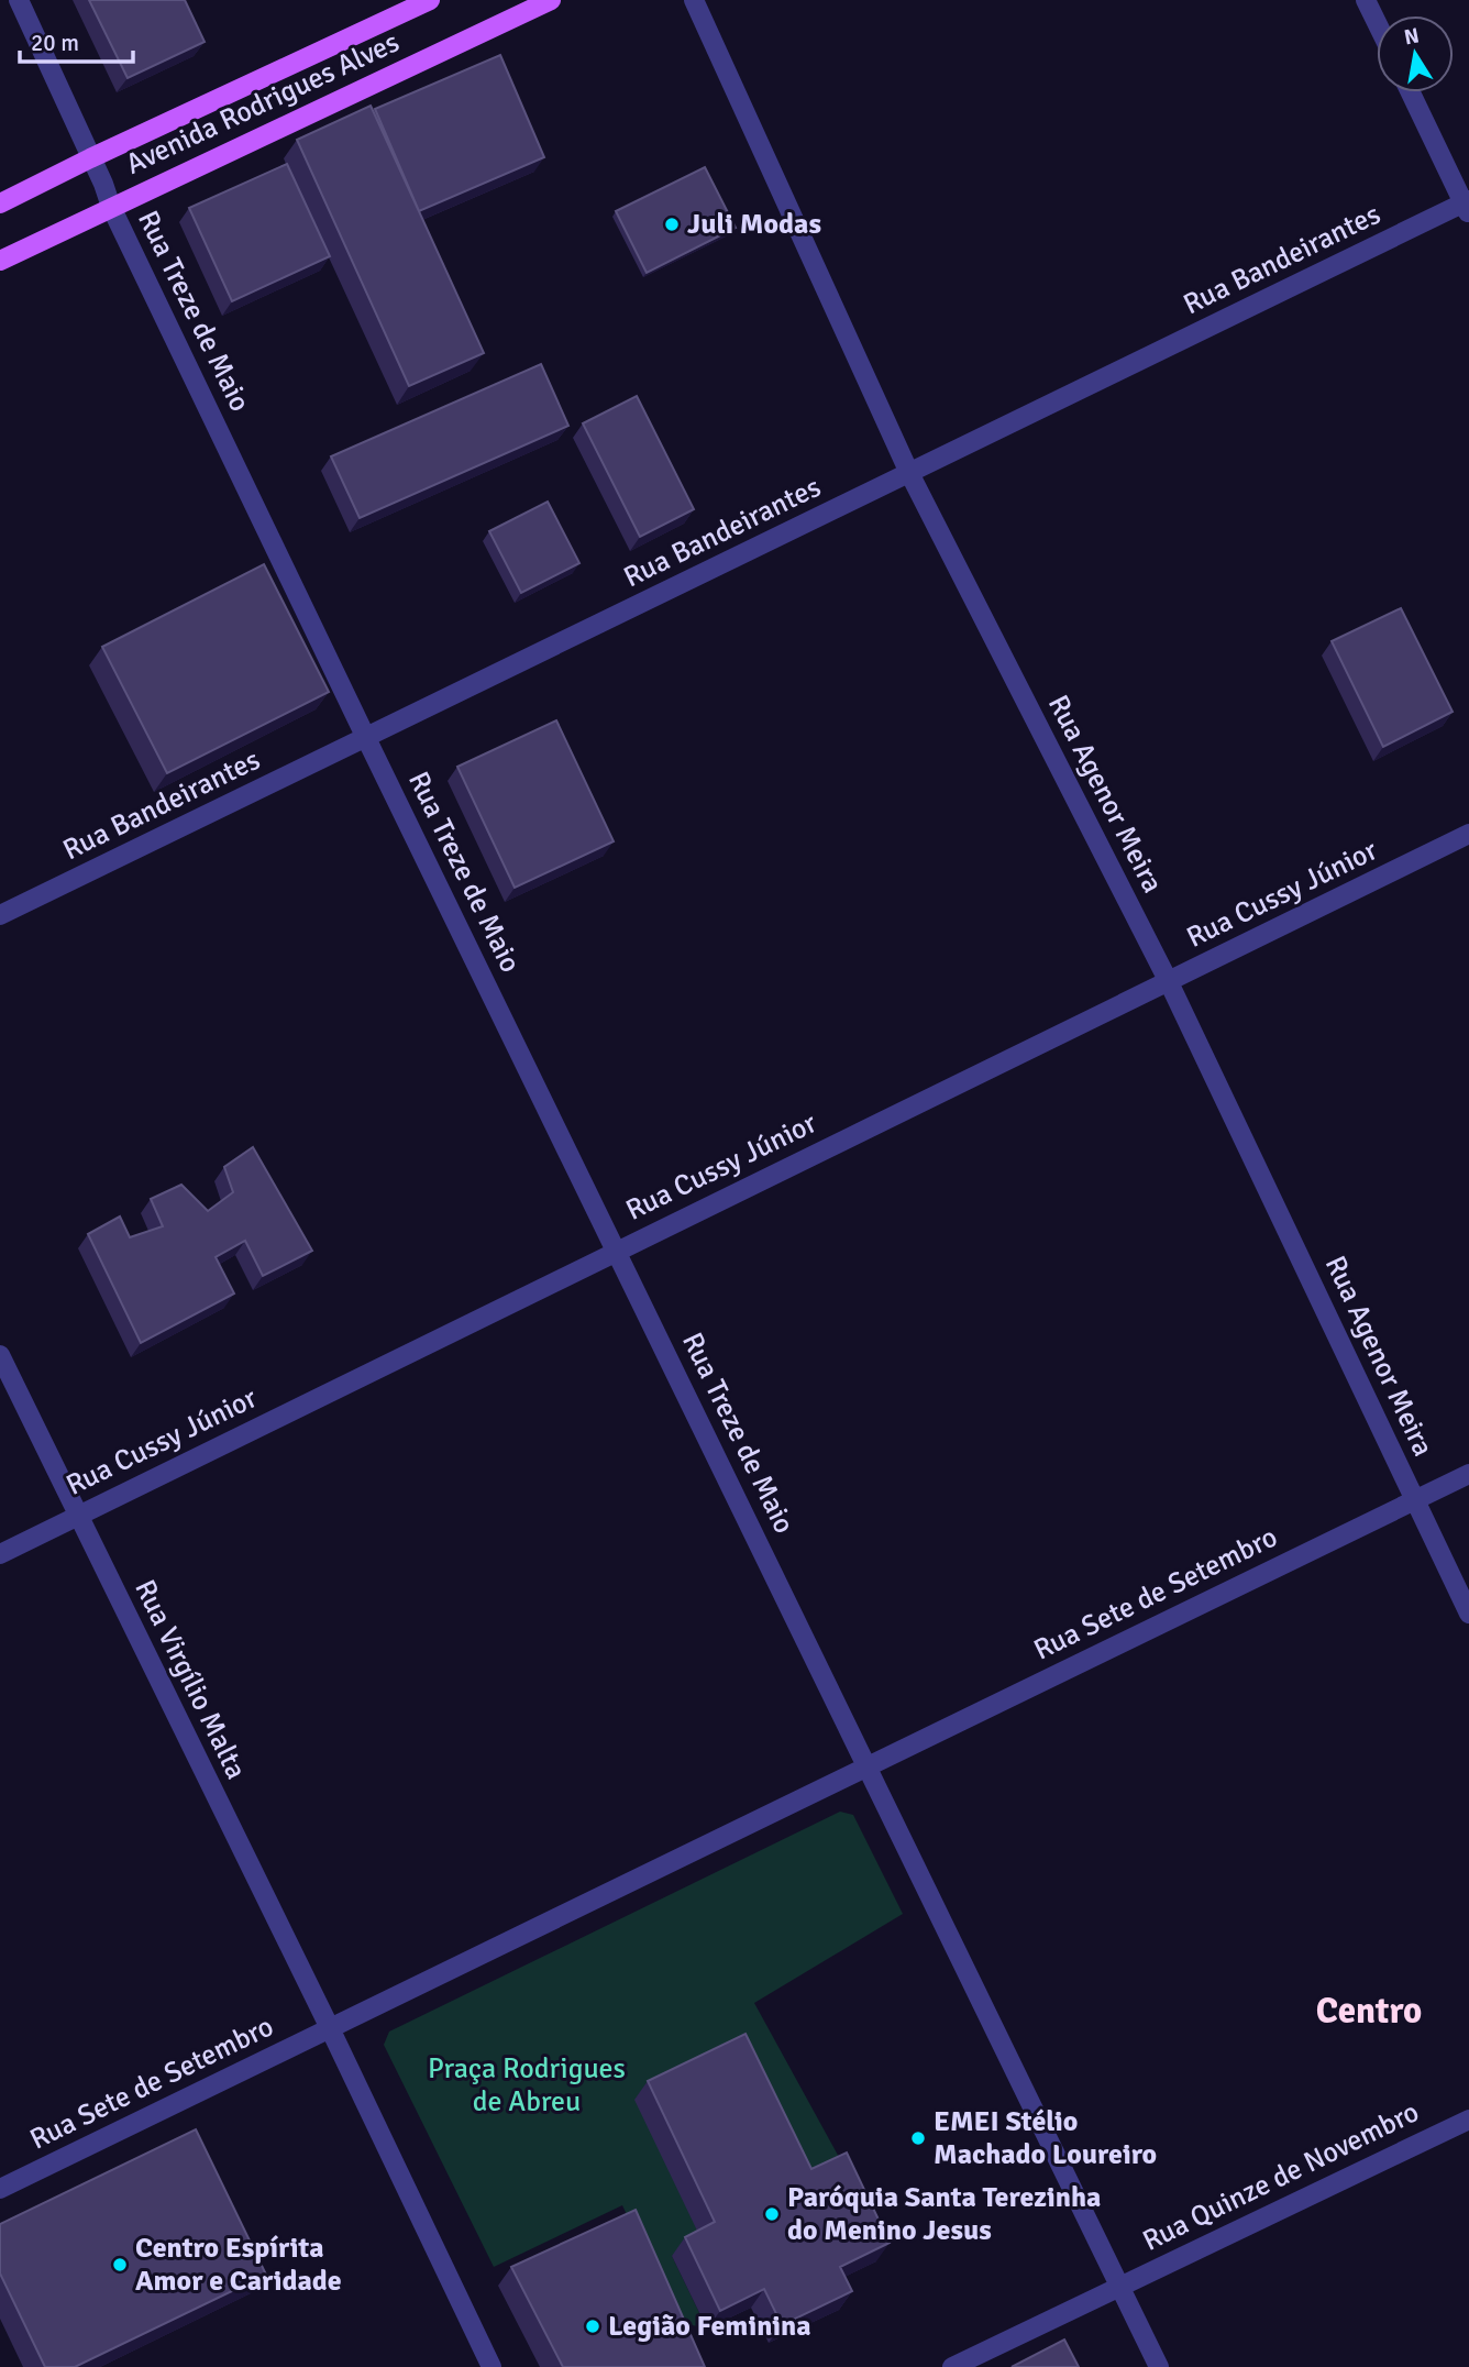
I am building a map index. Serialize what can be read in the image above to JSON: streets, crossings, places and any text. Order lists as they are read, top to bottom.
{
  "streets": {
    "main road": ["Avenida Rodrigues Alves"],
    "street": [
      "Rua Bandeirantes",
      "Rua Treze de Maio",
      "Rua Agenor Meira",
      "Rua Cussy Júnior",
      "Rua Sete de Setembro",
      "Rua Virgílio Malta",
      "Rua Quinze de Novembro"
    ]
  },
  "crossings": [
    ["Avenida Rodrigues Alves", "Rua Treze de Maio"],
    ["Rua Bandeirantes", "Rua Treze de Maio"],
    ["Rua Bandeirantes", "Rua Agenor Meira"],
    ["Rua Treze de Maio", "Rua Cussy Júnior"],
    ["Rua Treze de Maio", "Rua Sete de Setembro"],
    ["Rua Agenor Meira", "Rua Cussy Júnior"],
    ["Rua Agenor Meira", "Rua Sete de Setembro"],
    ["Rua Cussy Júnior", "Rua Virgílio Malta"],
    ["Rua Sete de Setembro", "Rua Virgílio Malta"]
  ],
  "districts": ["Centro"],
  "parks": ["Praça Rodrigues de Abreu"],
  "places": [
    "Juli Modas",
    "EMEI Stélio Machado Loureiro",
    "Paróquia Santa Terezinha do Menino Jesus",
    "Centro Espírita Amor e Caridade",
    "Legião Feminina"
  ],
  "scale_bar": "20 m",
  "north": "top"
}
